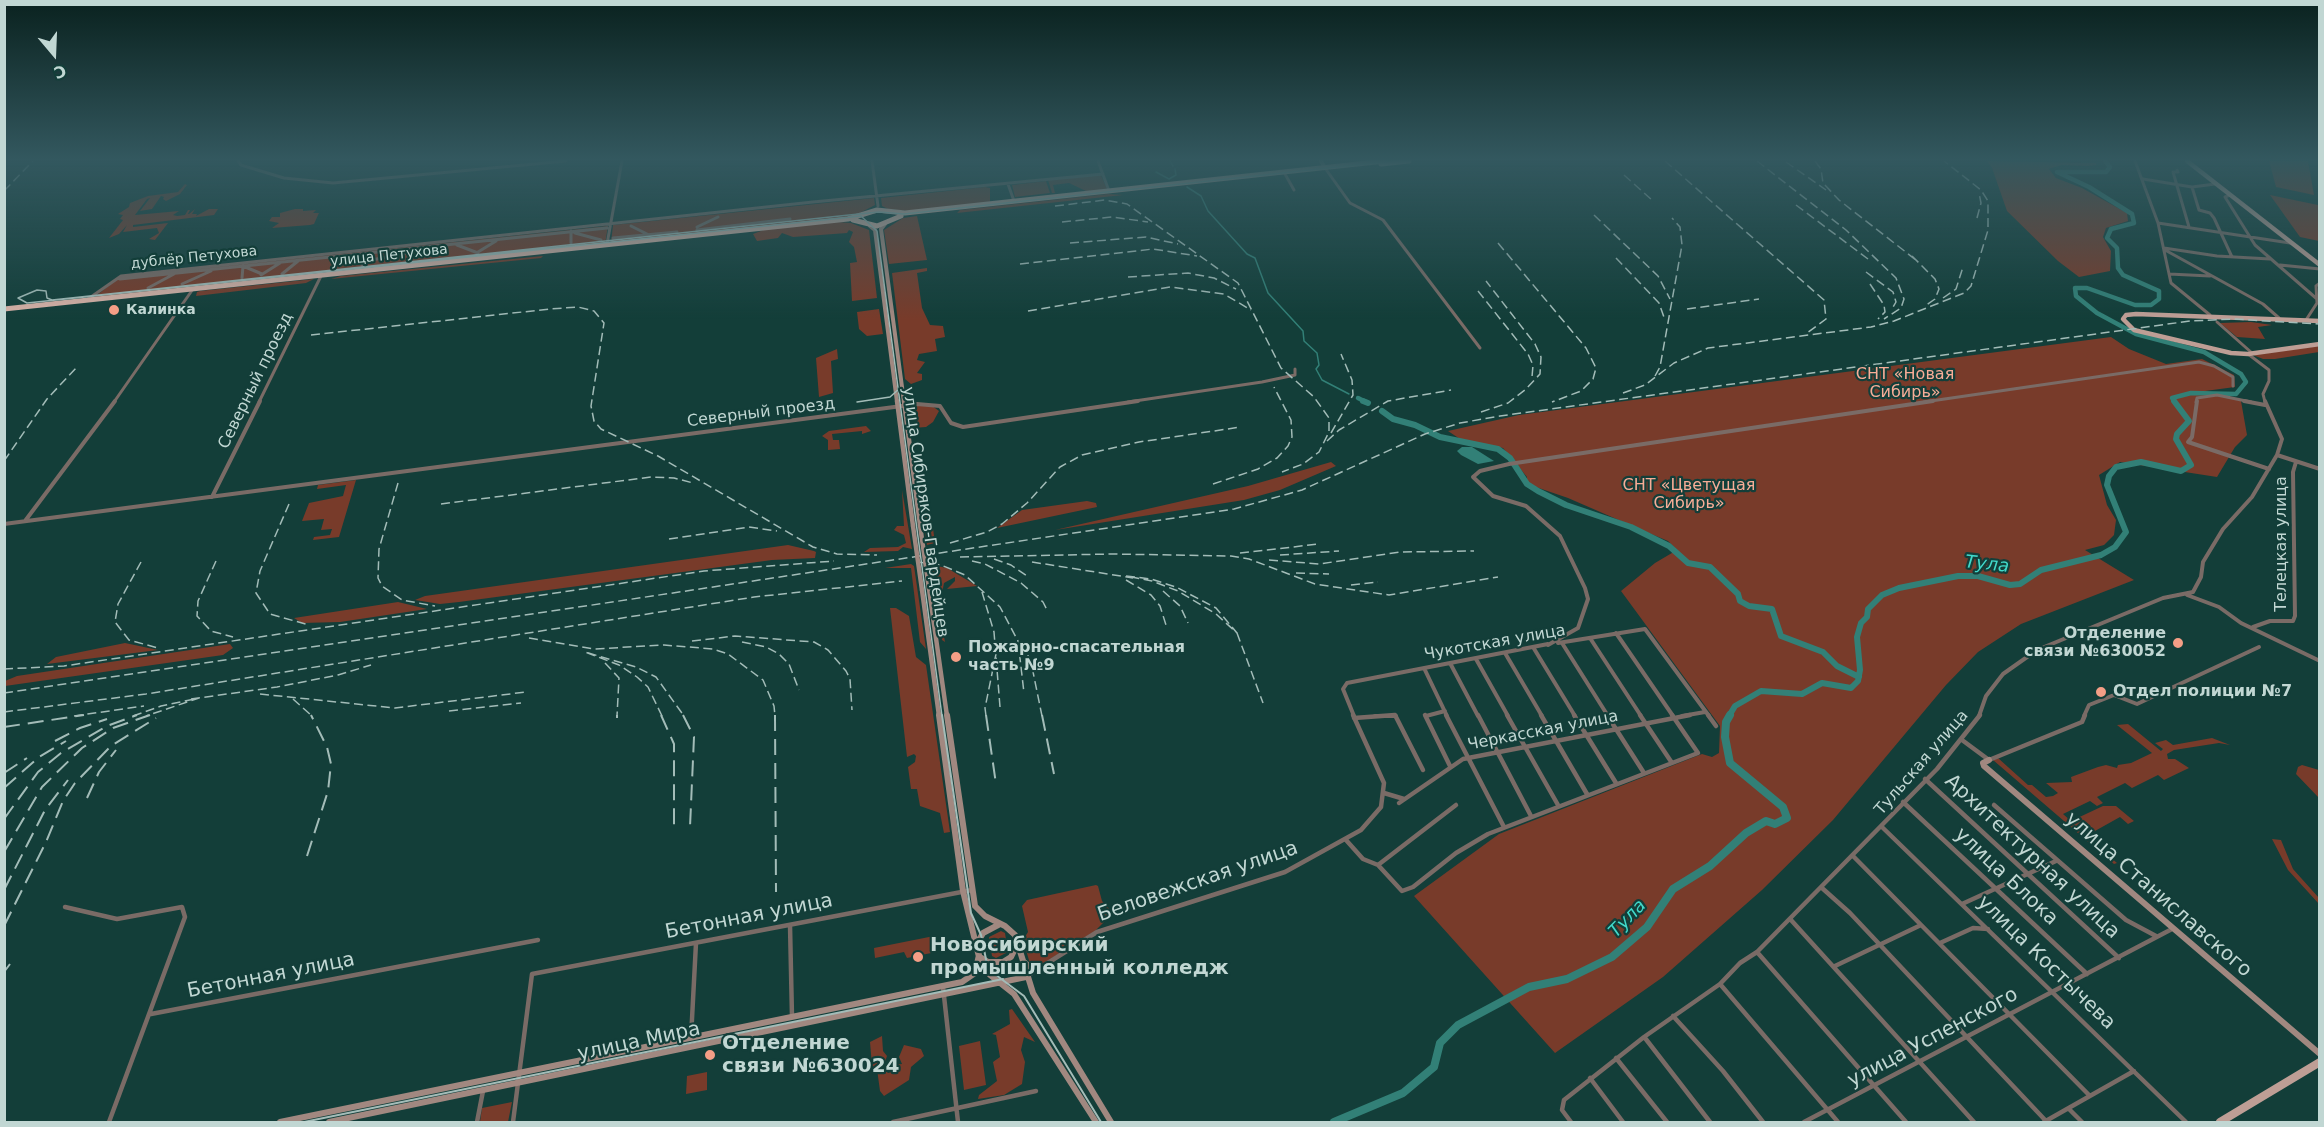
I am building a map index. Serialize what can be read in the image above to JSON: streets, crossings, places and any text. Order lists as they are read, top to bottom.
{
  "streets": {
    "highway": ["улица Петухова"],
    "main road": ["улица Сибиряков-Гвардейцев", "улица Станиславского", "улица Мира"],
    "street": [
      "дублёр Петухова",
      "Северный проезд",
      "Телецкая улица",
      "Чукотская улица",
      "Черкасская улица",
      "Тульская улица",
      "Архитектурная улица",
      "улица Блока",
      "Беловежская улица",
      "Бетонная улица",
      "улица Костычева",
      "улица Успенского"
    ]
  },
  "crossings": [
    ["улица Петухова", "дублёр Петухова"],
    ["улица Петухова", "Северный проезд"],
    ["улица Петухова", "улица Сибиряков-Гвардейцев"],
    ["Северный проезд", "улица Сибиряков-Гвардейцев"],
    ["улица Сибиряков-Гвардейцев", "Бетонная улица"],
    ["Чукотская улица", "Черкасская улица"],
    ["Тульская улица", "Архитектурная улица"],
    ["Тульская улица", "улица Блока"],
    ["Тульская улица", "улица Костычева"],
    ["Архитектурная улица", "улица Успенского"],
    ["улица Блока", "улица Успенского"],
    ["Беловежская улица", "улица Мира"],
    ["улица Станиславского", "улица Успенского"],
    ["Бетонная улица", "улица Мира"],
    ["улица Костычева", "улица Успенского"]
  ],
  "water": ["Тула"],
  "parks": ["СНТ «Новая Сибирь»", "СНТ «Цветущая Сибирь»"],
  "places": [
    "Калинка",
    "Отделение связи №630052",
    "Пожарно-спасательная часть №9",
    "Отдел полиции №7",
    "Новосибирский промышленный колледж",
    "Отделение связи №630024"
  ],
  "north": "bottom"
}
